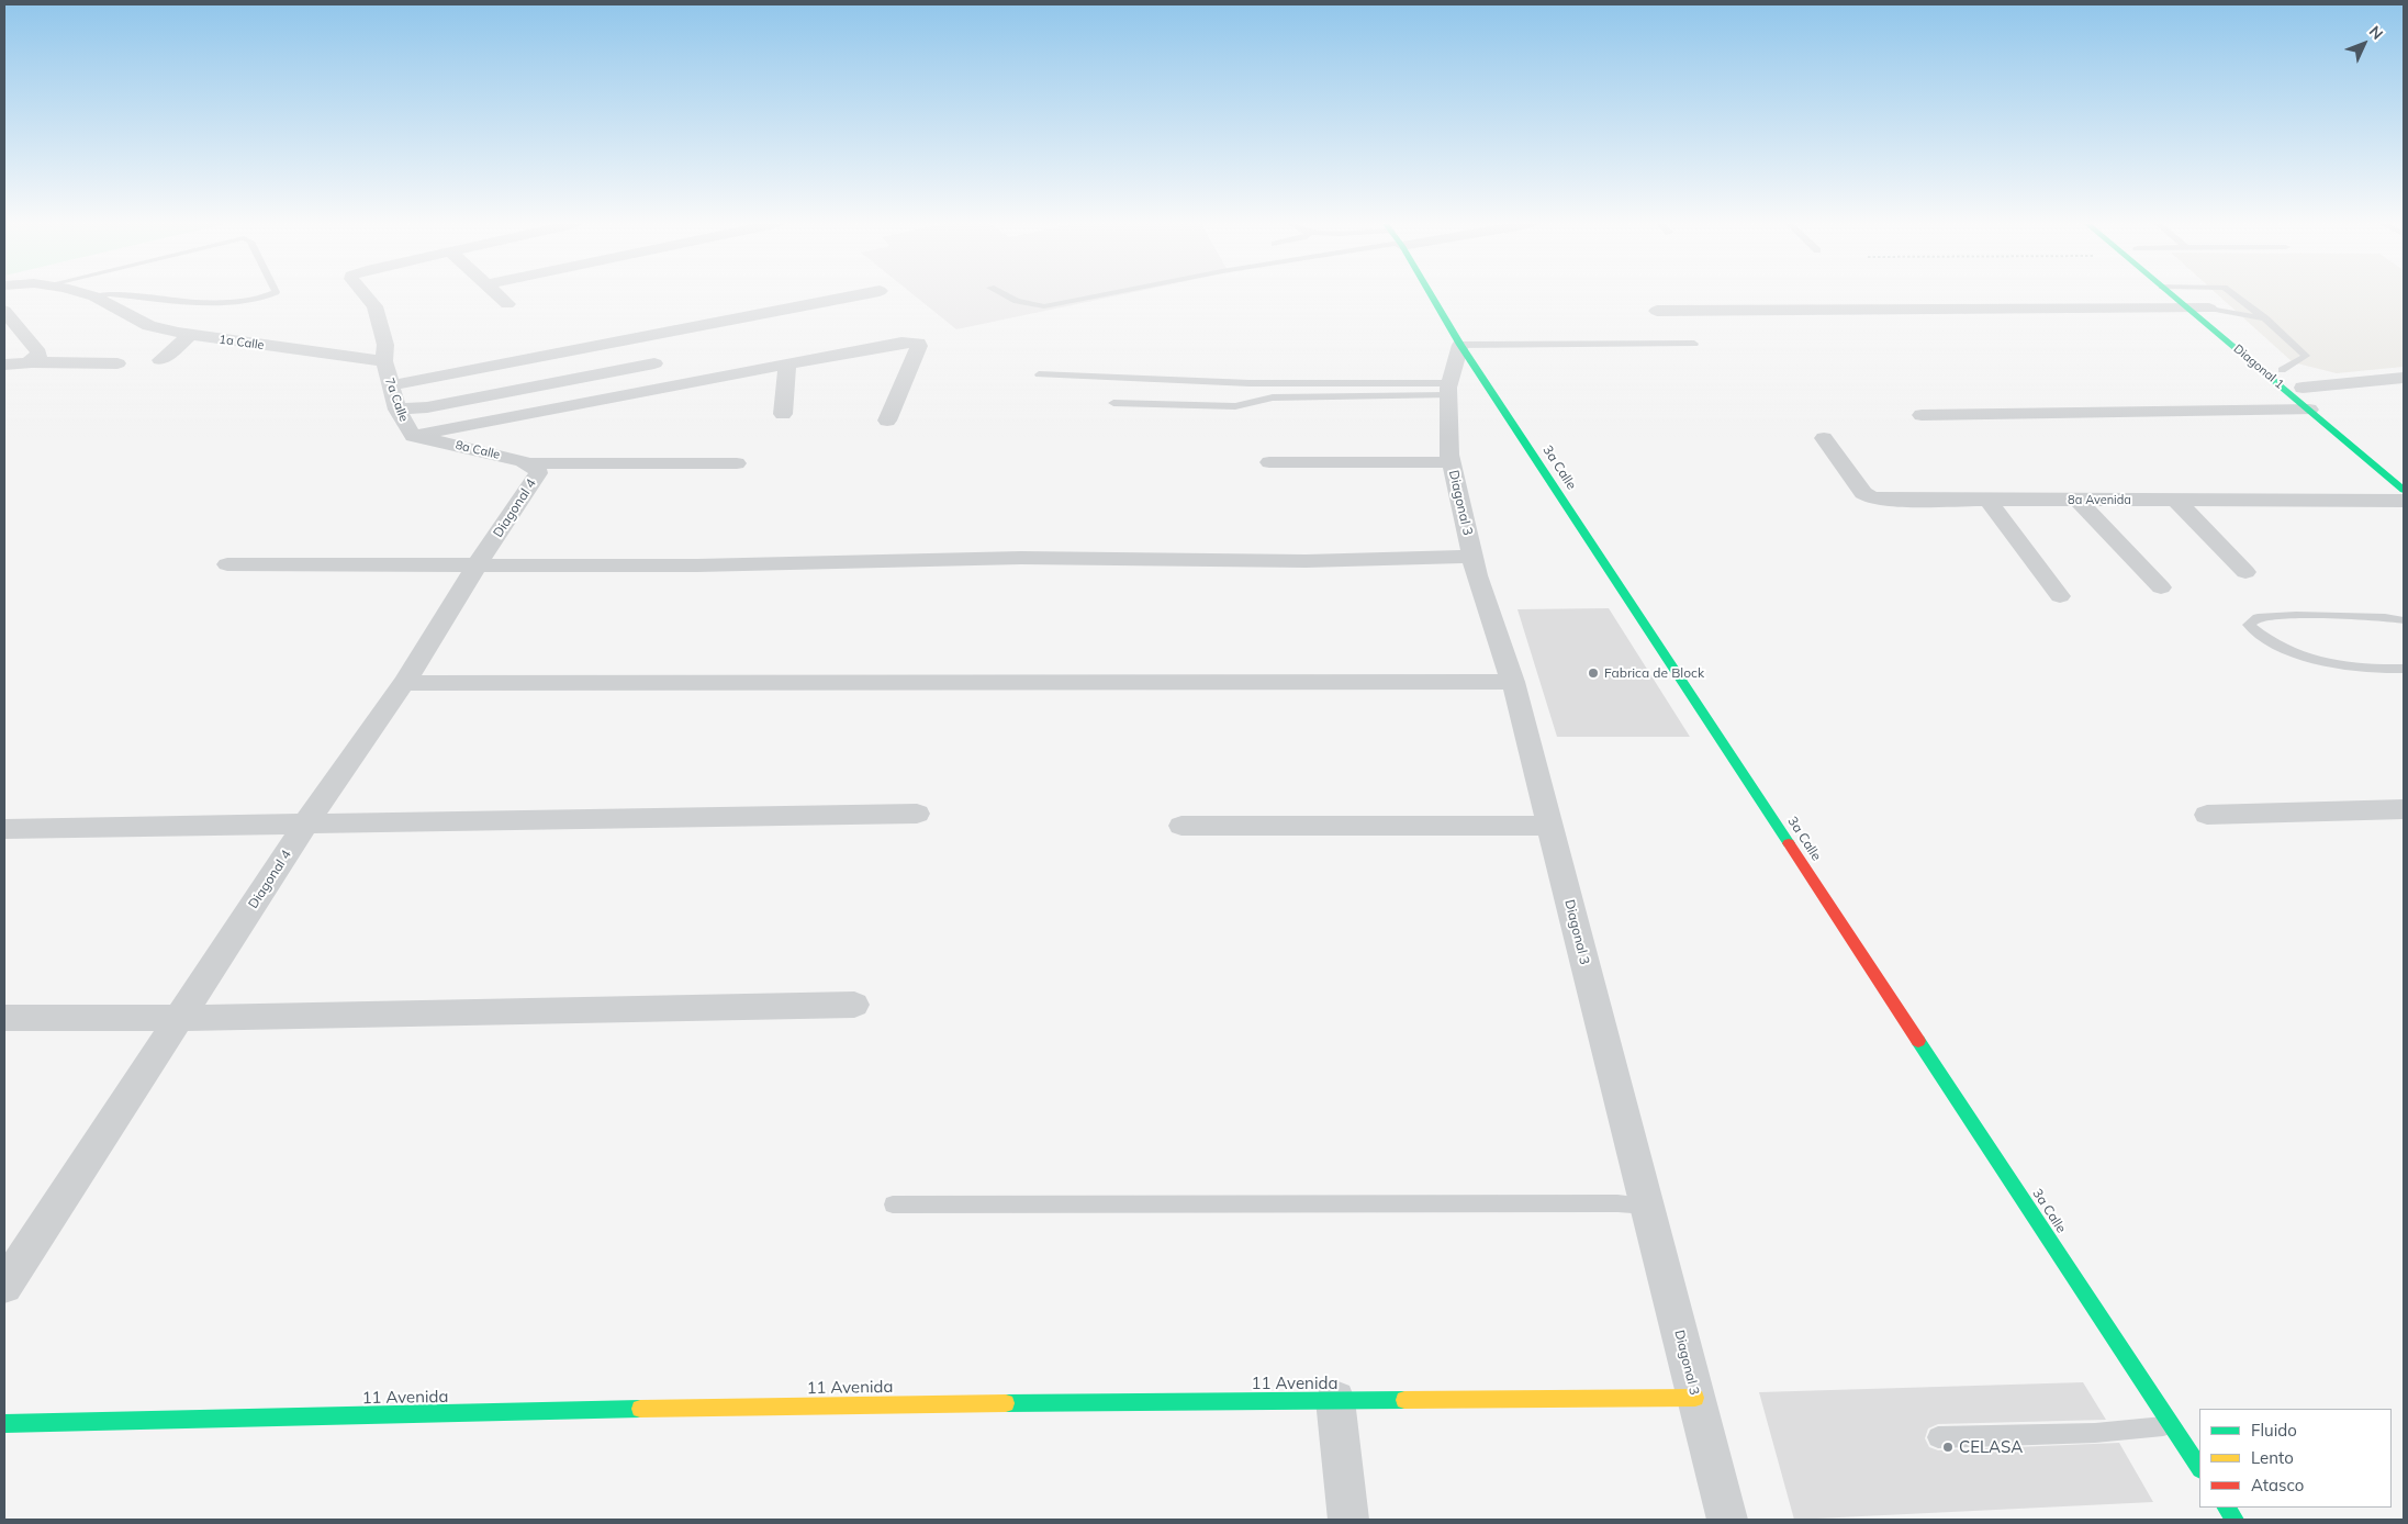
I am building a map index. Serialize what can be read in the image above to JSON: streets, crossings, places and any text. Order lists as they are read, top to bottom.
{
  "streets": {
    "main road": ["Diagonal 1", "3a Calle", "11 Avenida"],
    "street": [
      "1a Calle",
      "7a Calle",
      "8a Calle",
      "8a Avenida",
      "Diagonal 3",
      "Diagonal 4"
    ]
  },
  "crossings": [
    ["1a Calle", "7a Calle"],
    ["Diagonal 1", "8a Avenida"],
    ["7a Calle", "8a Calle"],
    ["8a Calle", "Diagonal 4"],
    ["3a Calle", "Diagonal 3"],
    ["Diagonal 3", "11 Avenida"]
  ],
  "places": ["Fabrica de Block", "CELASA"],
  "legend": ["Fluido", "Lento", "Atasco"],
  "north": "top right"
}
